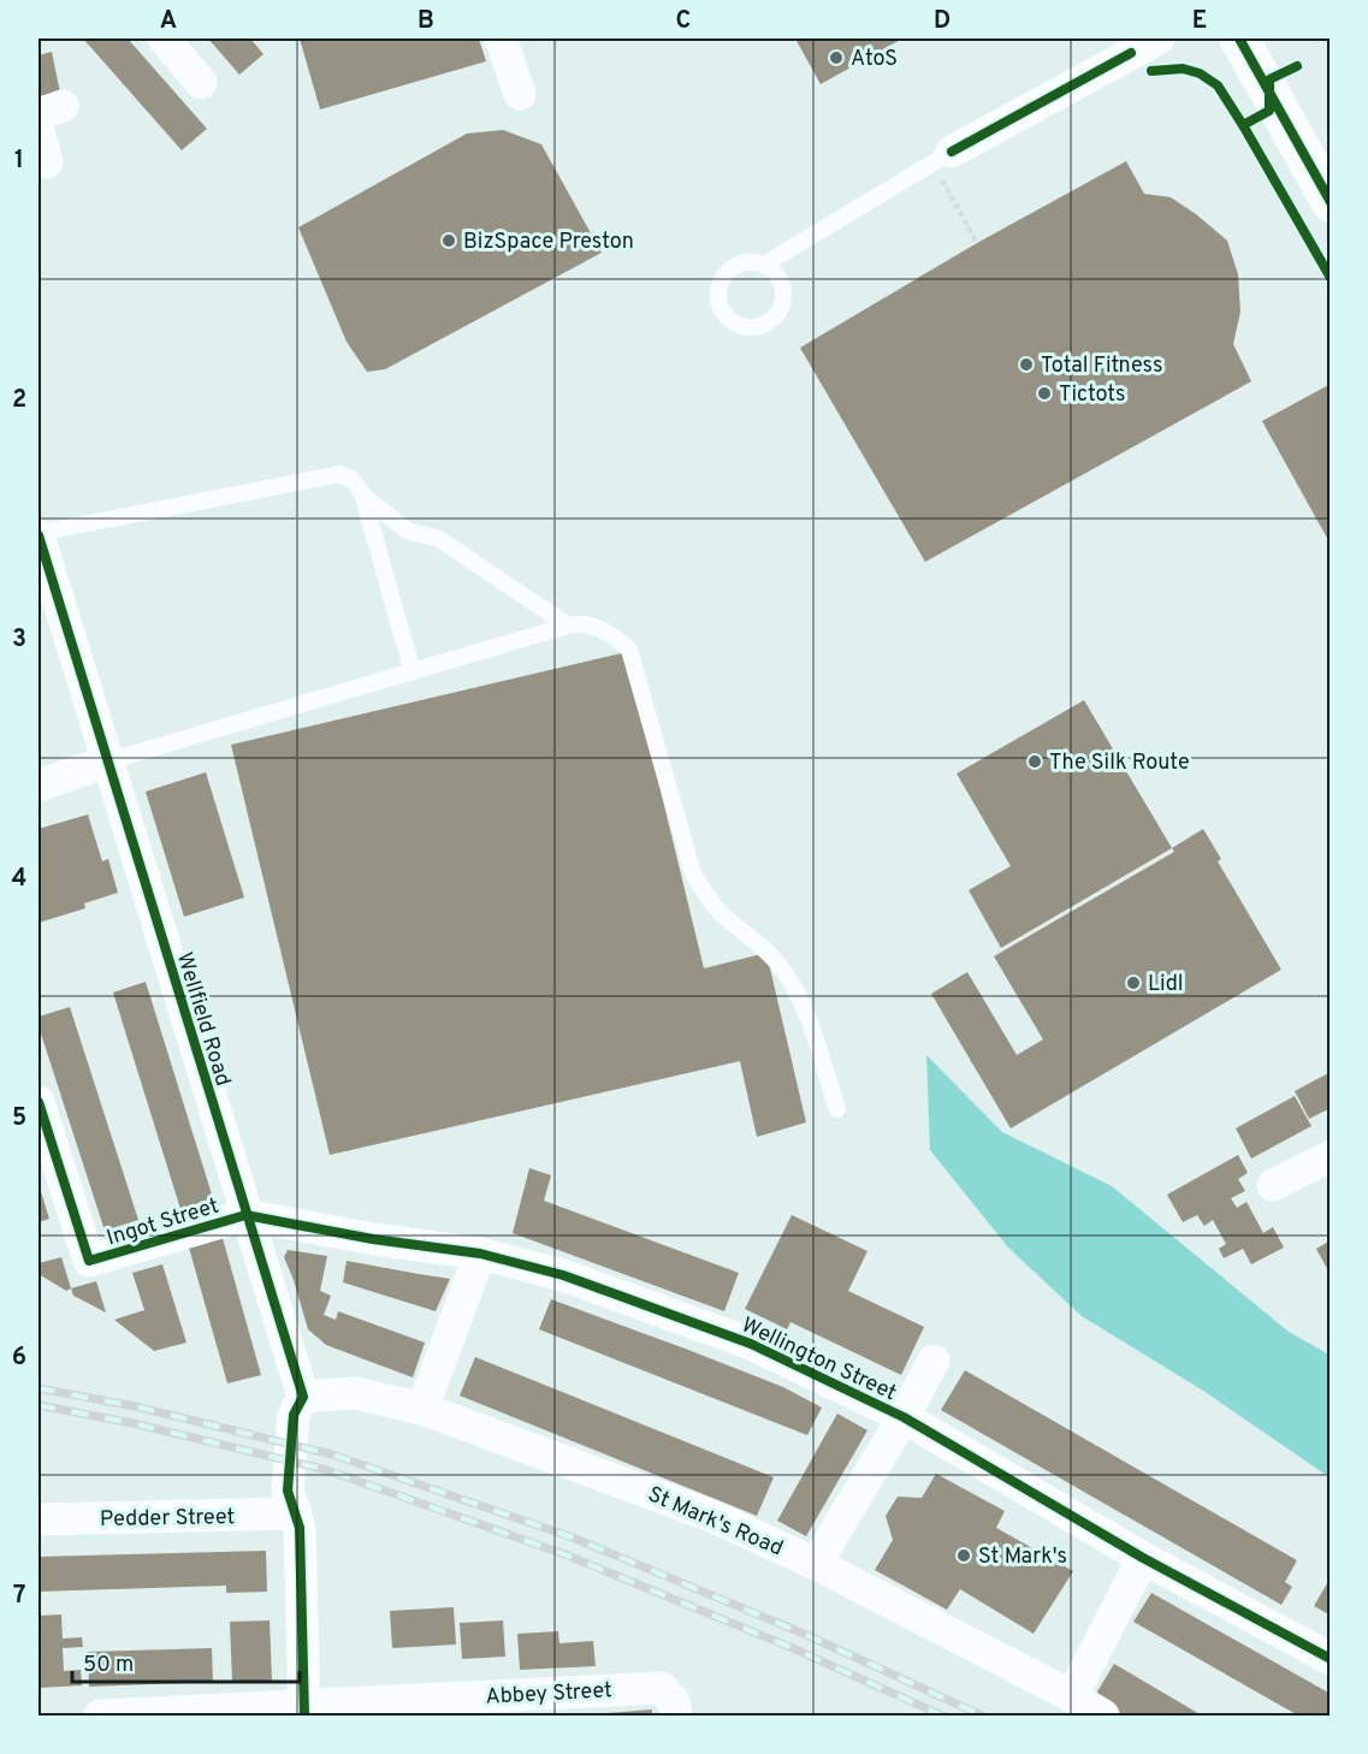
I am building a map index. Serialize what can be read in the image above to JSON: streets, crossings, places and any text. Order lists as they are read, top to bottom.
{
  "streets": {
    "street": [
      "Wellfield Road",
      "Ingot Street",
      "Wellington Street",
      "Pedder Street",
      "St Mark's Road",
      "Abbey Street"
    ]
  },
  "crossings": [
    ["Wellfield Road", "Ingot Street"],
    ["Wellfield Road", "Wellington Street"],
    ["Wellfield Road", "Pedder Street"],
    ["Wellfield Road", "St Mark's Road"],
    ["Wellfield Road", "Abbey Street"],
    ["Ingot Street", "Wellington Street"]
  ],
  "places": [
    "AtoS",
    "BizSpace Preston",
    "Total Fitness",
    "Tictots",
    "The Silk Route",
    "Lidl",
    "St Mark's"
  ],
  "scale_bar": "50 m",
  "grid": {
    "columns": [
      "A",
      "B",
      "C",
      "D",
      "E"
    ],
    "rows": [
      "1",
      "2",
      "3",
      "4",
      "5",
      "6",
      "7"
    ]
  }
}
